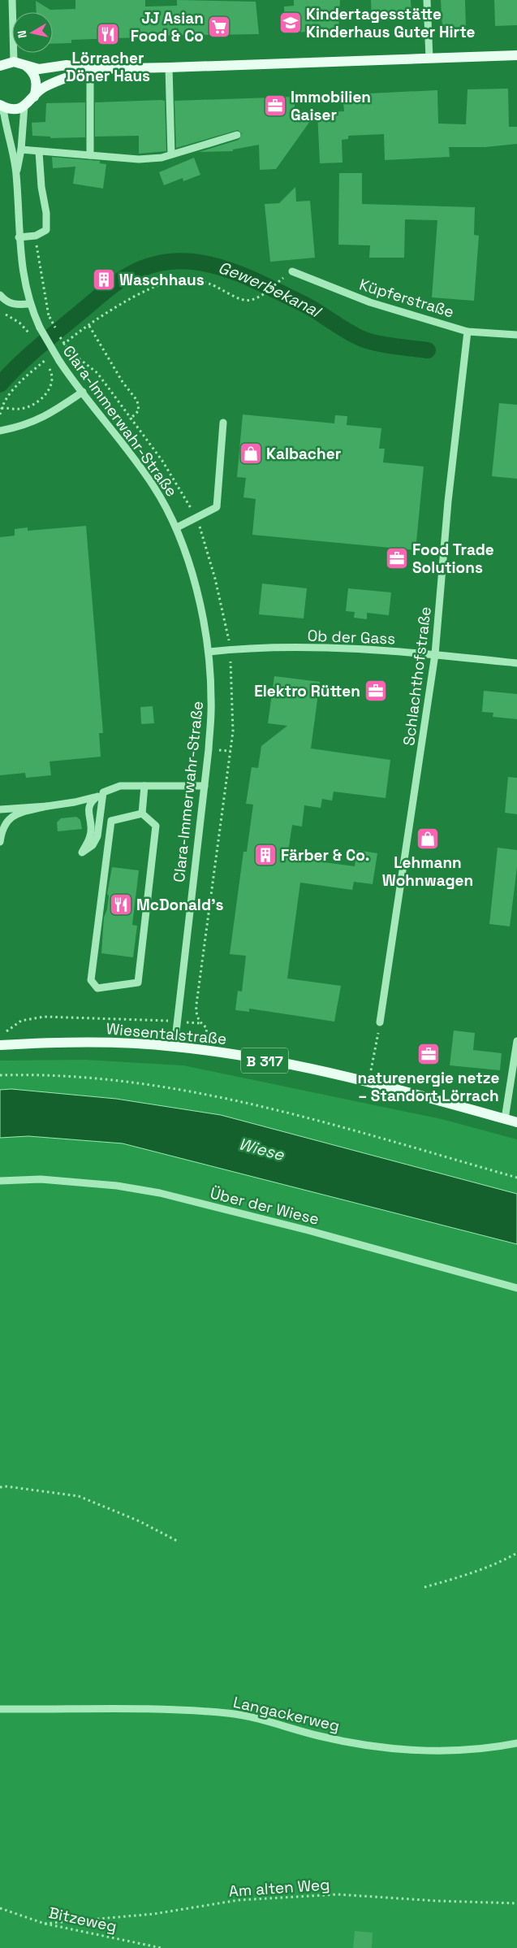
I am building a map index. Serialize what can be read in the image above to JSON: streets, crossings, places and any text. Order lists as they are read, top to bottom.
{
  "streets": {
    "main road": ["Wiesentalstraße", "B 317"],
    "street": [
      "Küpferstraße",
      "Clara-Immerwahr-Straße",
      "Ob der Gass",
      "Schlachthofstraße",
      "Über der Wiese",
      "Langackerweg"
    ],
    "path": ["Am alten Weg", "Bitzeweg"]
  },
  "crossings": [
    ["Küpferstraße", "Schlachthofstraße"],
    ["Clara-Immerwahr-Straße", "Ob der Gass"],
    ["Clara-Immerwahr-Straße", "Wiesentalstraße"],
    ["Ob der Gass", "Schlachthofstraße"],
    ["Am alten Weg", "Bitzeweg"]
  ],
  "water": ["Gewerbekanal", "Wiese"],
  "places": {
    "school or university": ["Kindertagesstätte Kinderhaus Guter Hirte"],
    "supermarket": ["JJ Asian Food & Co"],
    "restaurant": ["Lörracher Döner Haus", "McDonald's"],
    "office": [
      "Immobilien Gaiser",
      "Food Trade Solutions",
      "Elektro Rütten",
      "naturenergie netze – Standort Lörrach"
    ],
    "building": ["Waschhaus", "Färber & Co."],
    "shop": ["Kalbacher", "Lehmann Wohnwagen"]
  },
  "north": "left"
}
